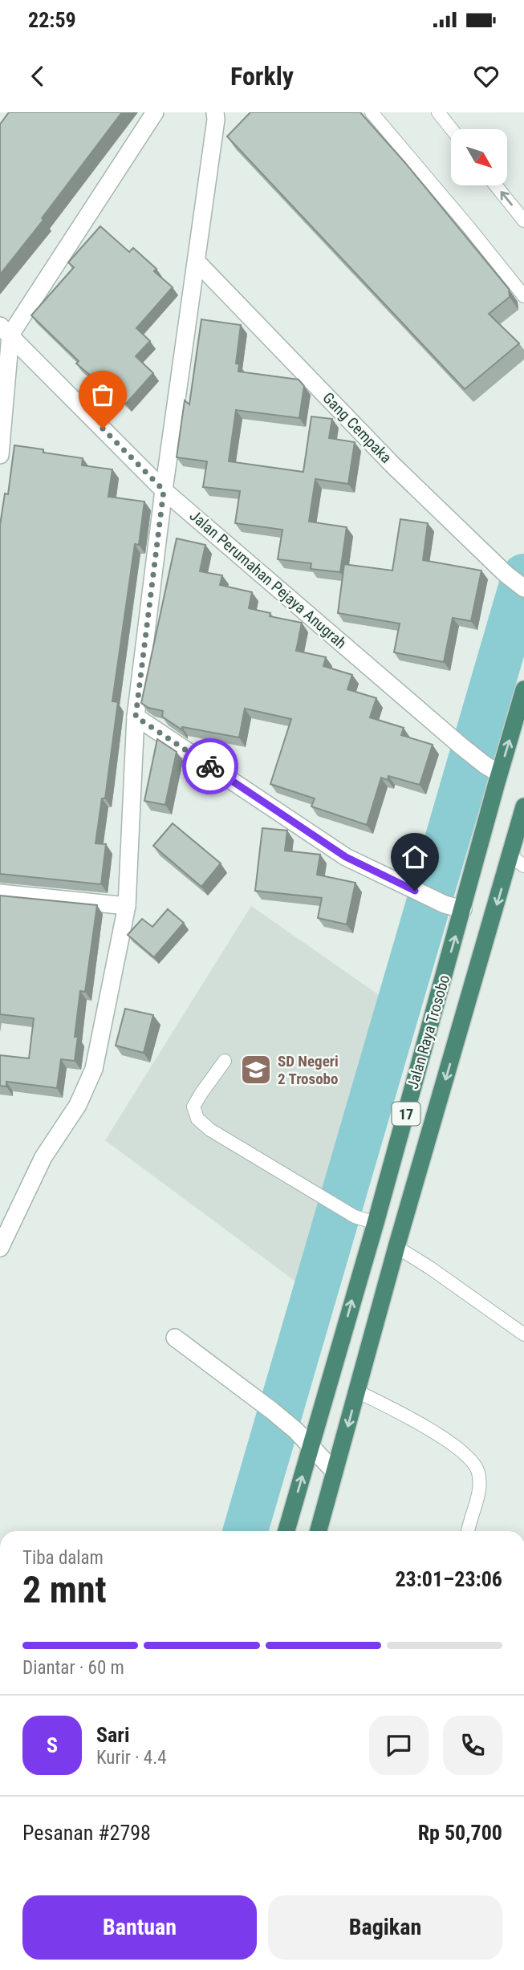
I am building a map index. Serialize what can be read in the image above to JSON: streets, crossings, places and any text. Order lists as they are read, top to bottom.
{
  "streets": {
    "highway": ["Jalan Raya Trosobo", "17"],
    "street": ["Gang Cempaka", "Jalan Perumahan Pejaya Anugrah"]
  },
  "crossings": [
    ["Jalan Perumahan Pejaya Anugrah", "Jalan Raya Trosobo"]
  ],
  "places": {
    "school or university": ["SD Negeri 2 Trosobo"]
  },
  "north": "bottom right",
  "page": {
    "status": "22:59",
    "header": "Forkly",
    "heading": ["2 mnt", "Tiba dalam", "23:01–23:06"],
    "panel": [
      "Sari",
      "Kurir · 4.4",
      "Pesanan #2798",
      "Rp 50,700"
    ],
    "bar": "Diantar · 60 m",
    "round": "S",
    "buttons": ["Bantuan", "Bagikan"]
  }
}
